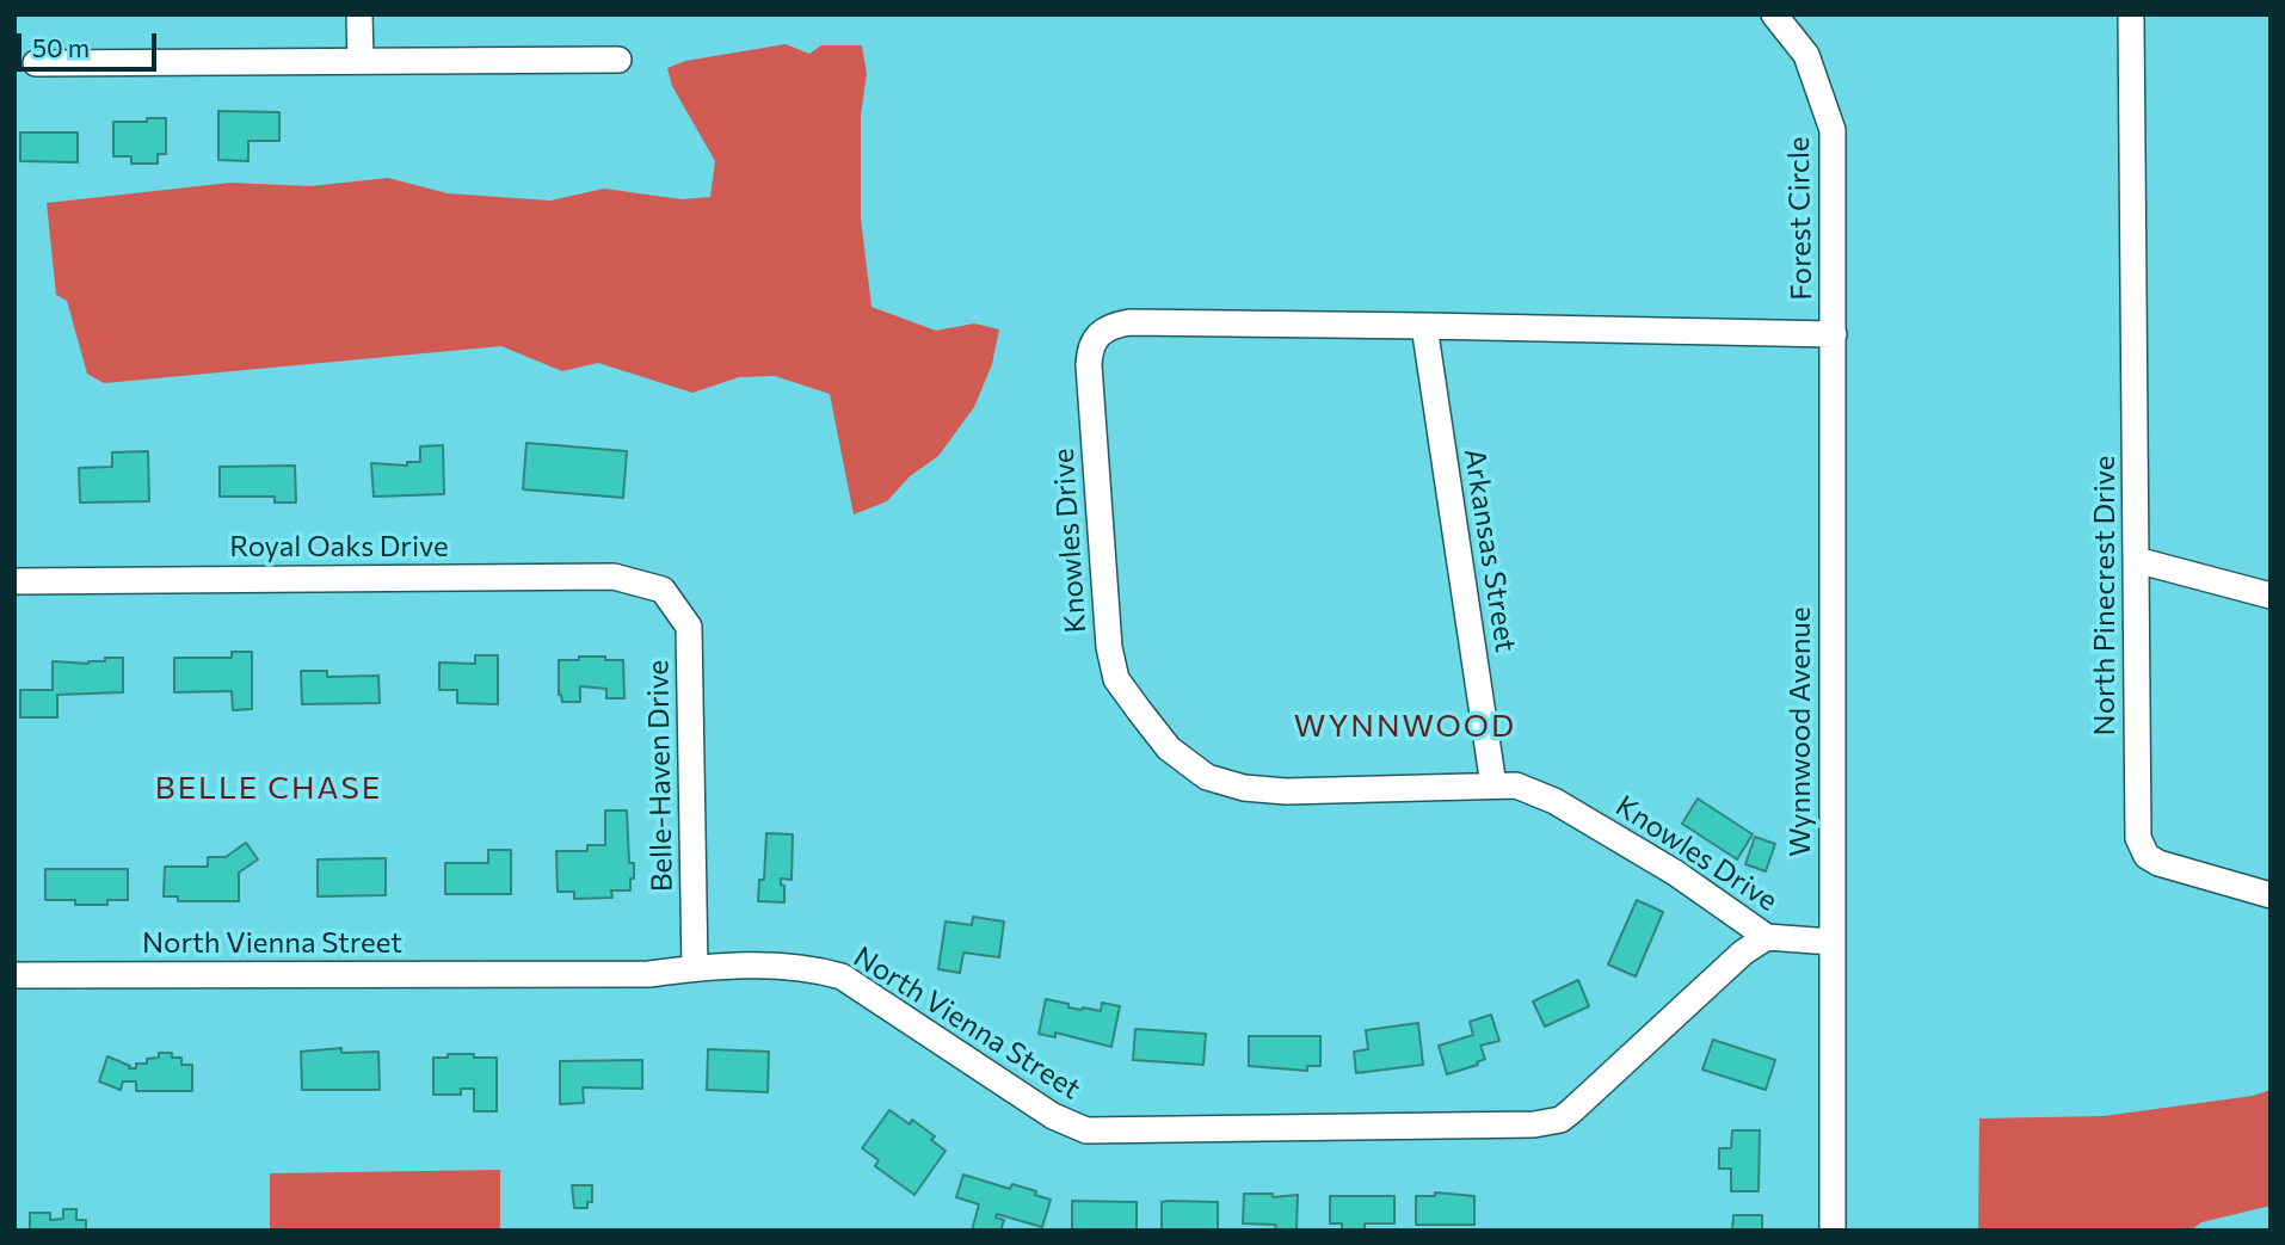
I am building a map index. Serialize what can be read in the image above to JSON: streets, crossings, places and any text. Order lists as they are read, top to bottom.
{
  "streets": {
    "street": [
      "Forest Circle",
      "Knowles Drive",
      "Royal Oaks Drive",
      "Arkansas Street",
      "North Pinecrest Drive",
      "Wynnwood Avenue",
      "Belle-Haven Drive",
      "North Vienna Street"
    ]
  },
  "crossings": [
    ["Forest Circle", "Knowles Drive"],
    ["Forest Circle", "Wynnwood Avenue"],
    ["Knowles Drive", "Arkansas Street"],
    ["Knowles Drive", "Wynnwood Avenue"],
    ["Knowles Drive", "North Vienna Street"],
    ["Royal Oaks Drive", "Belle-Haven Drive"],
    ["Belle-Haven Drive", "North Vienna Street"]
  ],
  "districts": ["WYNNWOOD", "BELLE CHASE"],
  "scale_bar": "50 m"
}
